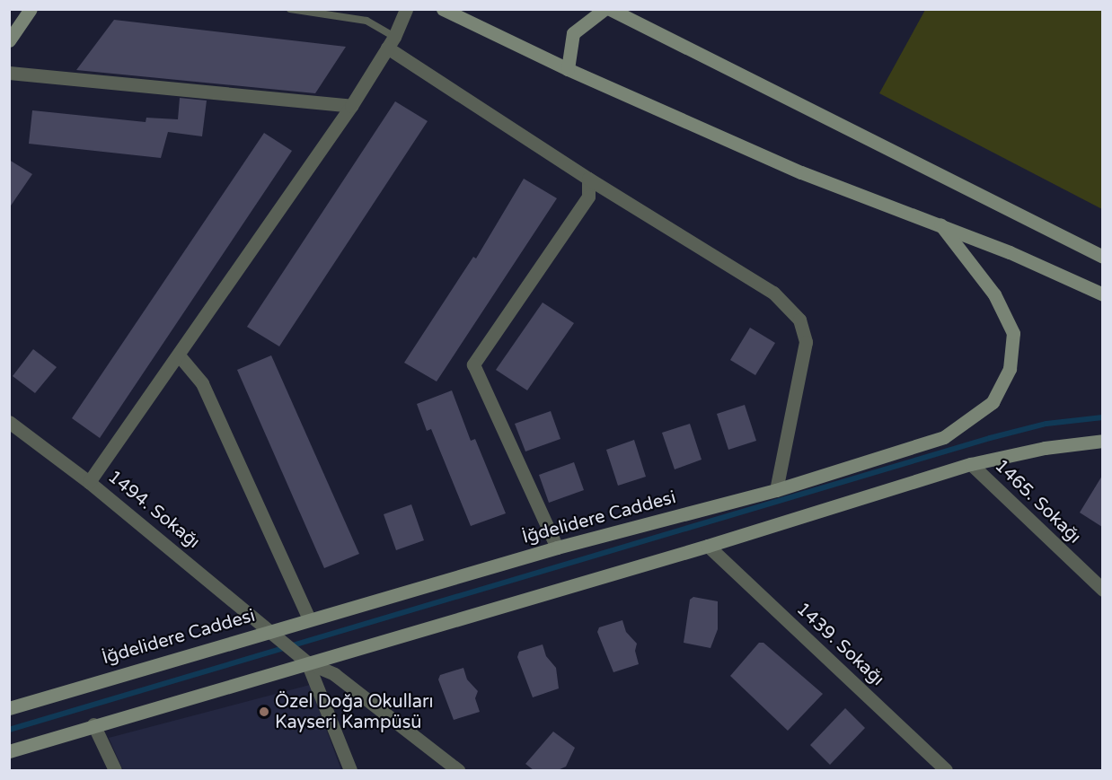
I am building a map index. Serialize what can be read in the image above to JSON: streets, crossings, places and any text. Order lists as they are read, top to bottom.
{
  "streets": {
    "street": [
      "1465. Sokağı",
      "1494. Sokağı",
      "İğdelidere Caddesi",
      "1439. Sokağı"
    ]
  },
  "crossings": [
    ["1494. Sokağı", "İğdelidere Caddesi"]
  ],
  "places": ["Özel Doğa Okulları Kayseri Kampüsü"]
}
